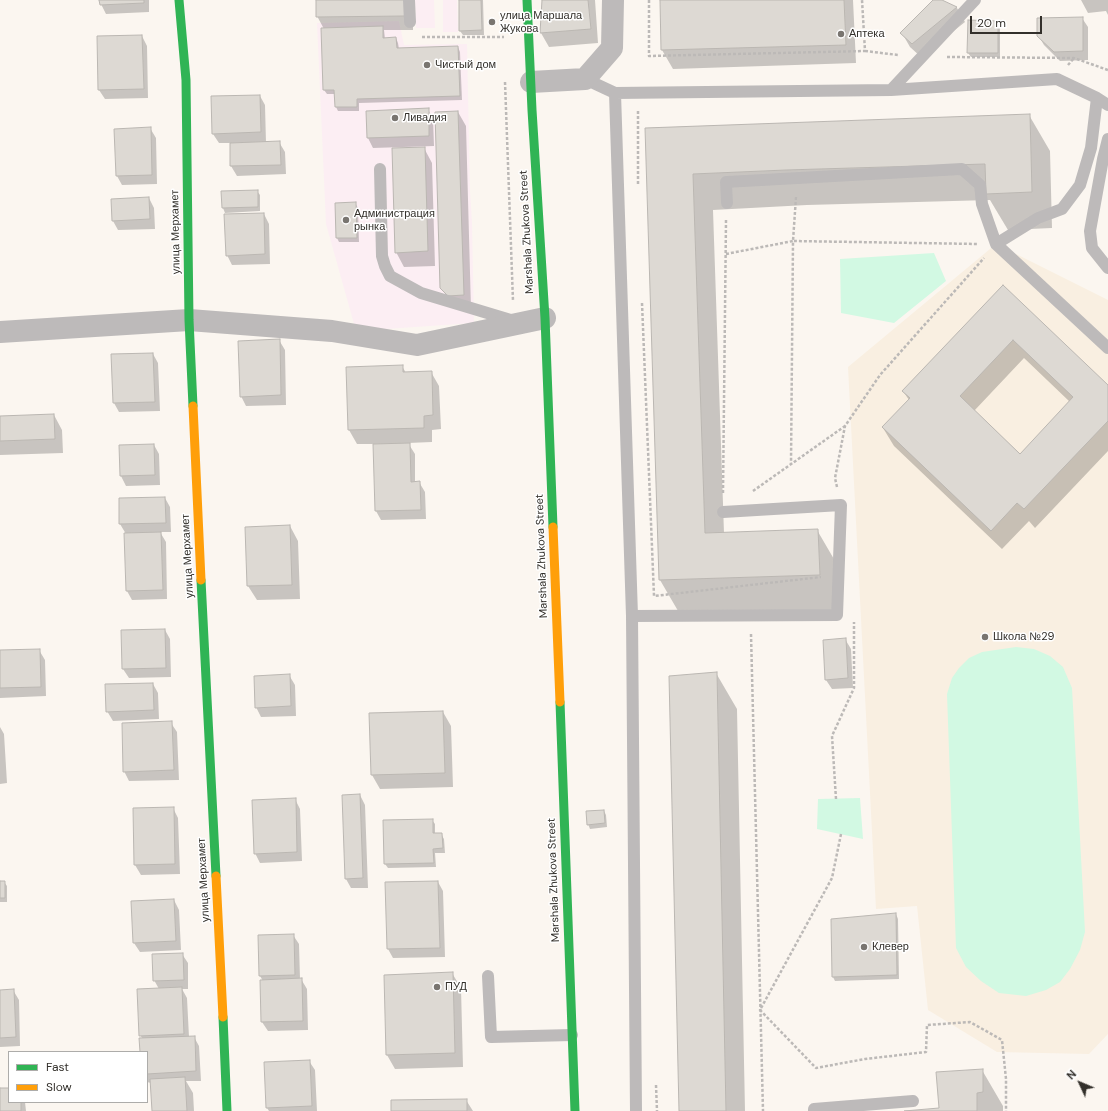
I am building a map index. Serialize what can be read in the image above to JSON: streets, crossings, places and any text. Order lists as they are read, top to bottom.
{
  "streets": {
    "street": ["улица Мерхамет", "Marshala Zhukova Street"]
  },
  "places": [
    "улица Маршала Жукова",
    "Аптека",
    "Чистый дом",
    "Ливадия",
    "Администрация рынка",
    "Школа №29",
    "Клевер",
    "ПУД"
  ],
  "legend": ["Fast", "Slow"],
  "scale_bar": "20 m",
  "north": "top left"
}
